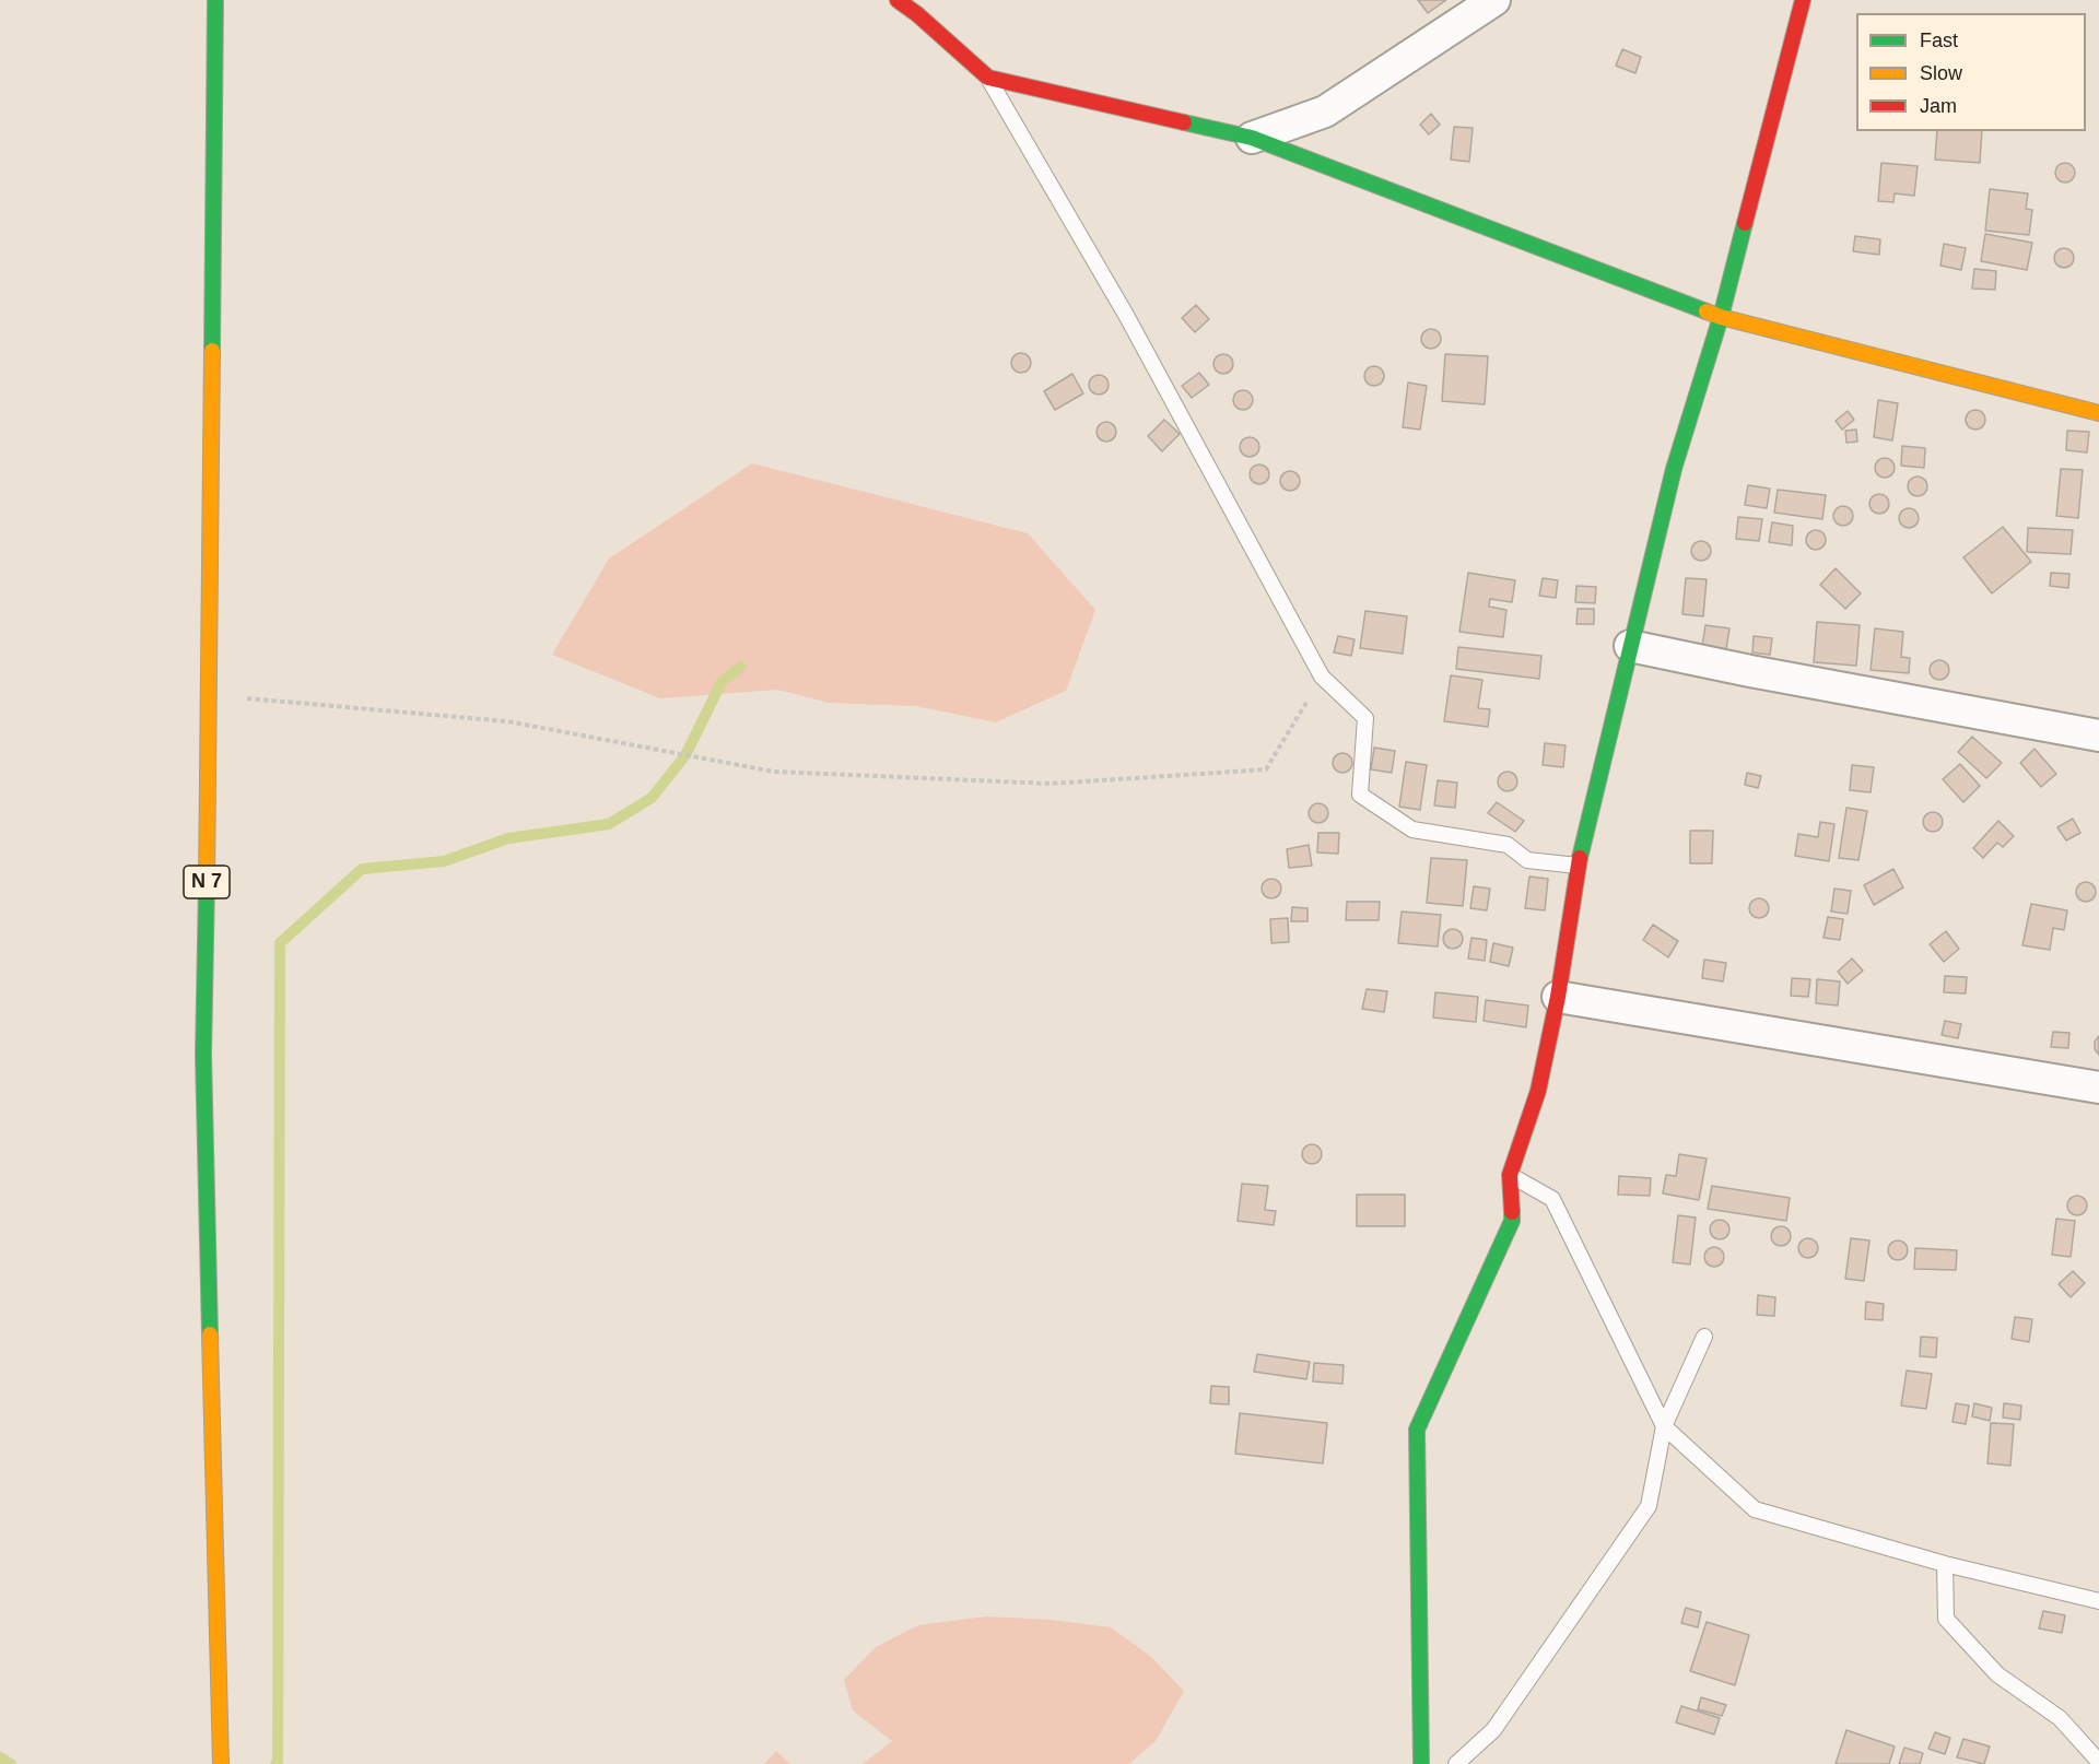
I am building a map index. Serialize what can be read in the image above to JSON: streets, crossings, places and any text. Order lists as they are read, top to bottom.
{
  "streets": {
    "main road": ["N 7"]
  },
  "legend": ["Fast", "Slow", "Jam"]
}
